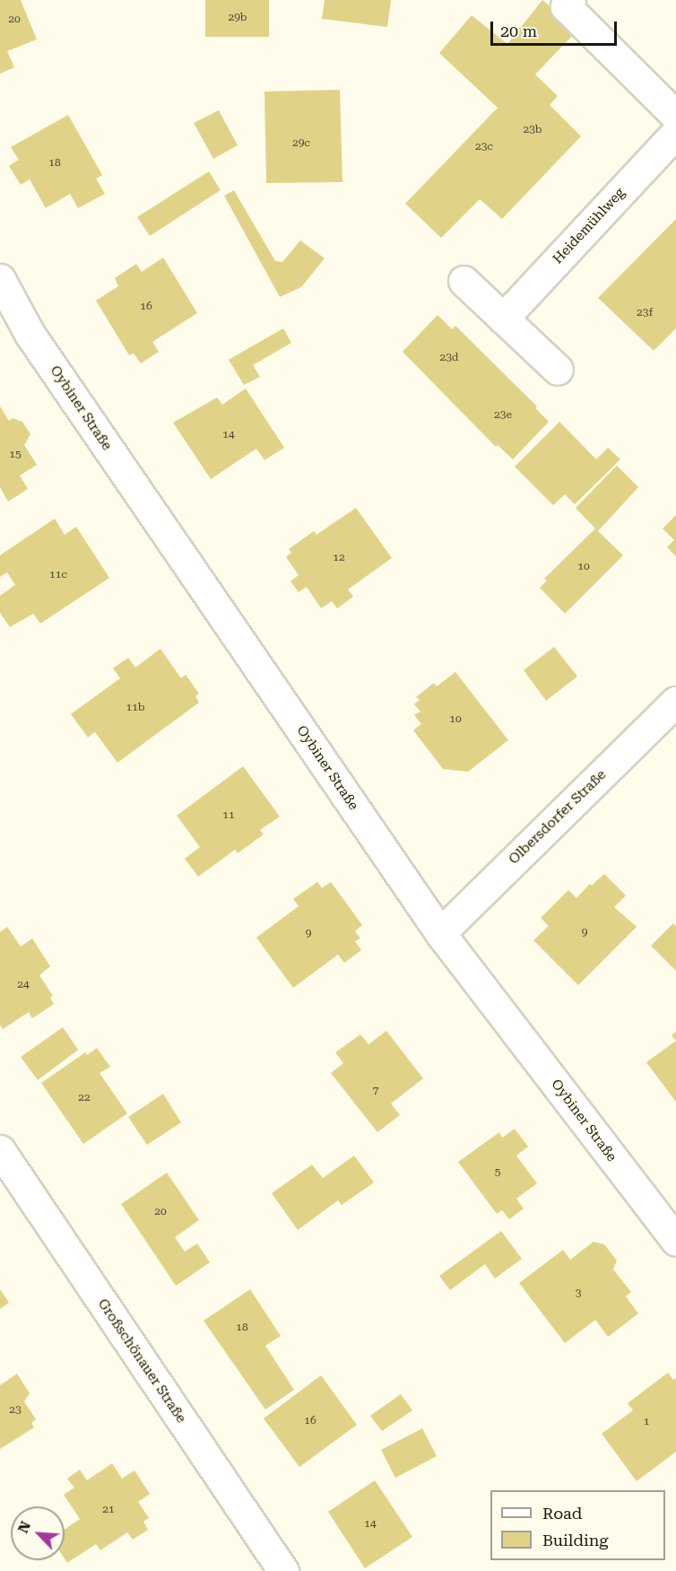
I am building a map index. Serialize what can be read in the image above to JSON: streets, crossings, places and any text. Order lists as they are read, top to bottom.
{
  "streets": {
    "street": [
      "Heidemühlweg",
      "Oybiner Straße",
      "Olbersdorfer Straße",
      "Großschönauer Straße"
    ]
  },
  "crossings": [
    ["Oybiner Straße", "Olbersdorfer Straße"]
  ],
  "house_numbers": [
    "29b",
    "20",
    "23b",
    "29c",
    "23c",
    "18",
    "16",
    "23f",
    "23d",
    "23e",
    "14",
    "15",
    "12",
    "10",
    "11c",
    "11b",
    "10",
    "11",
    "9",
    "9",
    "24",
    "7",
    "22",
    "5",
    "20",
    "3",
    "18",
    "23",
    "16",
    "1",
    "21",
    "14"
  ],
  "legend": ["Road", "Building"],
  "scale_bar": "20 m",
  "north": "top left"
}
